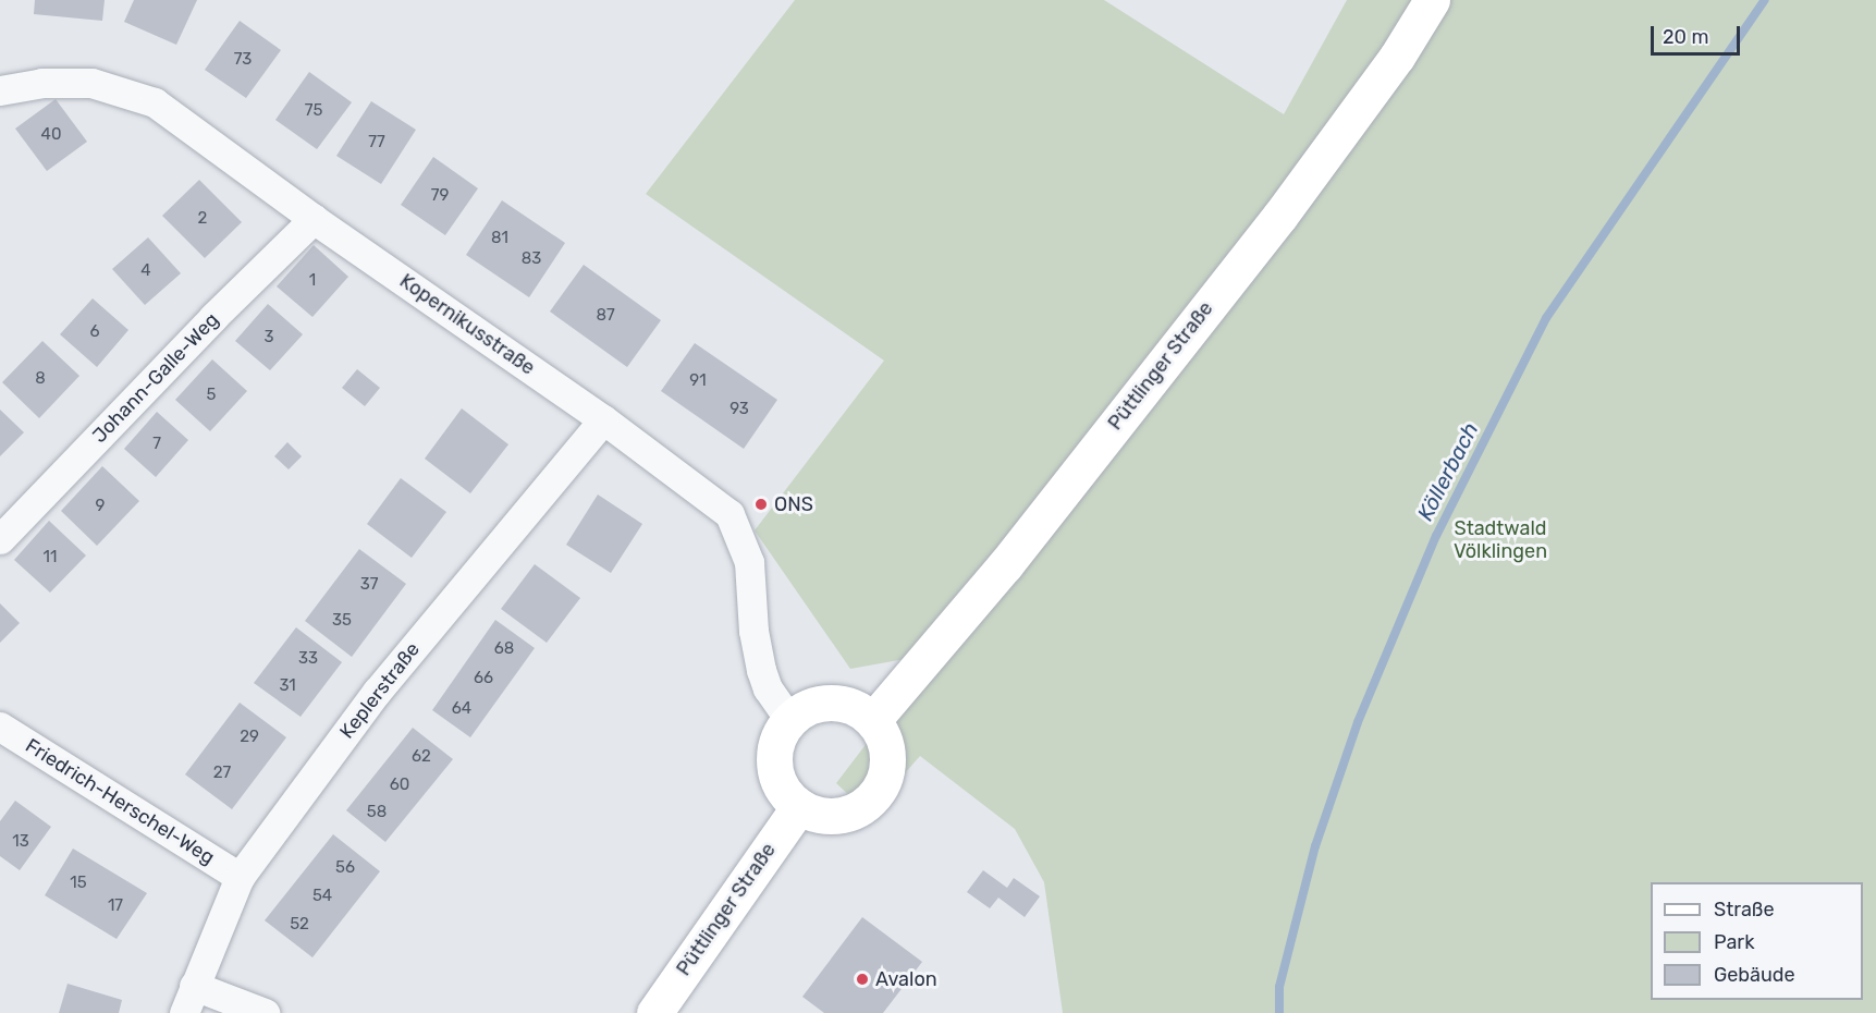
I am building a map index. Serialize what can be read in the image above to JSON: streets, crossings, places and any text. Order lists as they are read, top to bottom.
{
  "streets": {
    "main road": ["Püttlinger Straße"],
    "street": [
      "Kopernikusstraße",
      "Johann-Galle-Weg",
      "Keplerstraße",
      "Friedrich-Herschel-Weg"
    ]
  },
  "crossings": [
    ["Kopernikusstraße", "Püttlinger Straße"],
    ["Kopernikusstraße", "Johann-Galle-Weg"],
    ["Kopernikusstraße", "Keplerstraße"],
    ["Keplerstraße", "Friedrich-Herschel-Weg"]
  ],
  "water": ["Köllerbach"],
  "parks": ["Stadtwald Völklingen"],
  "places": ["ONS", "Avalon"],
  "house_numbers": [
    "73",
    "75",
    "40",
    "77",
    "79",
    "2",
    "81",
    "83",
    "4",
    "1",
    "87",
    "6",
    "3",
    "8",
    "91",
    "5",
    "93",
    "7",
    "9",
    "11",
    "37",
    "35",
    "68",
    "33",
    "66",
    "31",
    "64",
    "29",
    "62",
    "27",
    "60",
    "58",
    "13",
    "56",
    "15",
    "54",
    "17",
    "52"
  ],
  "legend": ["Straße", "Park", "Gebäude"],
  "scale_bar": "20 m"
}
